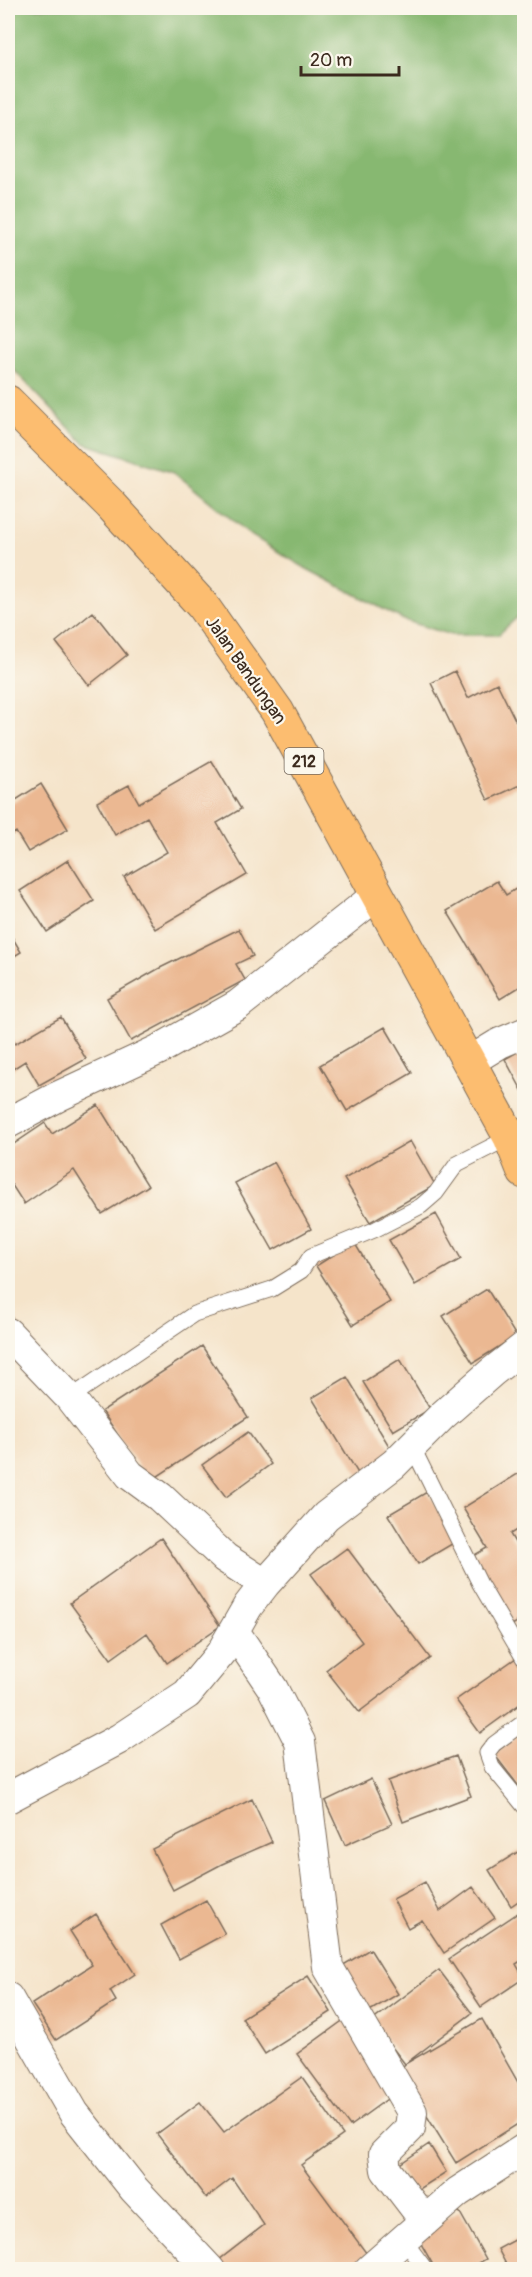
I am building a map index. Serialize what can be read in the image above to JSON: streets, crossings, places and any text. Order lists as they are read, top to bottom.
{
  "streets": {
    "main road": ["Jalan Bandungan", "212"]
  },
  "scale_bar": "20 m"
}
